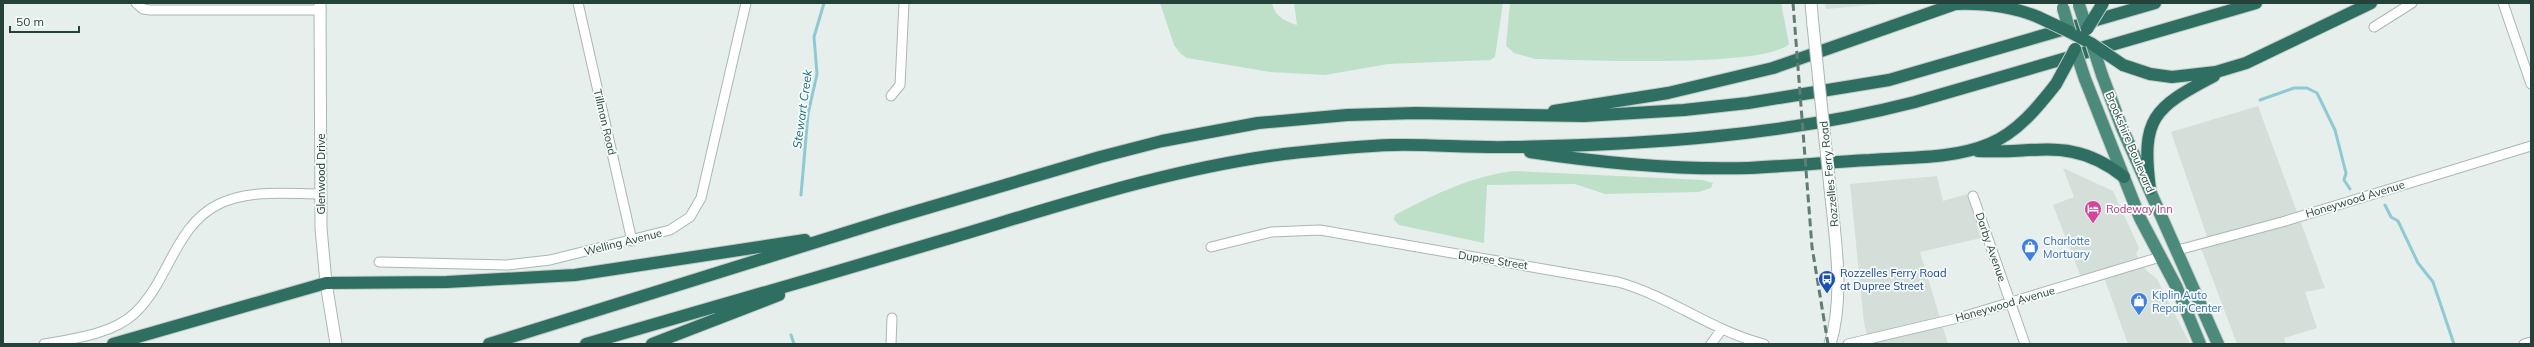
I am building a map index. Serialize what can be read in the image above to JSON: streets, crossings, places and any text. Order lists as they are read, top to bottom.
{
  "streets": {
    "highway": ["Brookshire Boulevard"],
    "street": [
      "Tillman Road",
      "Glenwood Drive",
      "Rozzelles Ferry Road",
      "Honeywood Avenue",
      "Welling Avenue",
      "Darby Avenue",
      "Dupree Street"
    ]
  },
  "crossings": [
    ["Tillman Road", "Welling Avenue"],
    ["Brookshire Boulevard", "Honeywood Avenue"],
    ["Honeywood Avenue", "Darby Avenue"]
  ],
  "water": ["Stewart Creek"],
  "places": {
    "hotel": ["Rodeway Inn"],
    "shop": ["Charlotte Mortuary", "Kiplin Auto Repair Center"],
    "bus stop": ["Rozzelles Ferry Road at Dupree Street"]
  },
  "scale_bar": "50 m"
}
